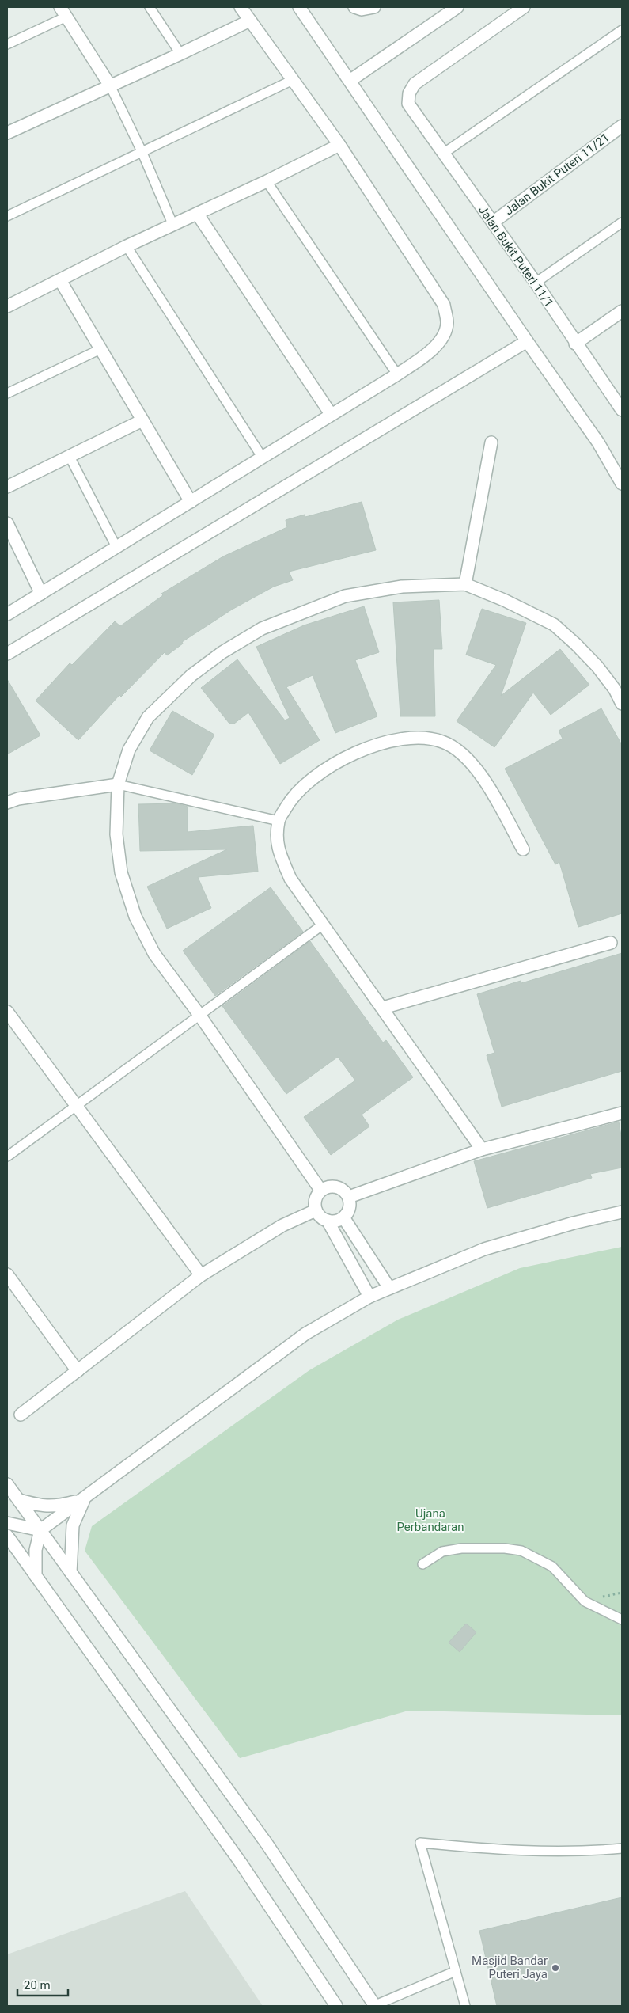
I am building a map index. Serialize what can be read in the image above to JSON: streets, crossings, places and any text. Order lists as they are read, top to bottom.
{
  "streets": {
    "street": ["Jalan Bukit Puteri 11/21", "Jalan Bukit Puteri 11/1"]
  },
  "crossings": [
    ["Jalan Bukit Puteri 11/21", "Jalan Bukit Puteri 11/1"]
  ],
  "parks": ["Ujana Perbandaran"],
  "places": ["Masjid Bandar Puteri Jaya"],
  "scale_bar": "20 m"
}
